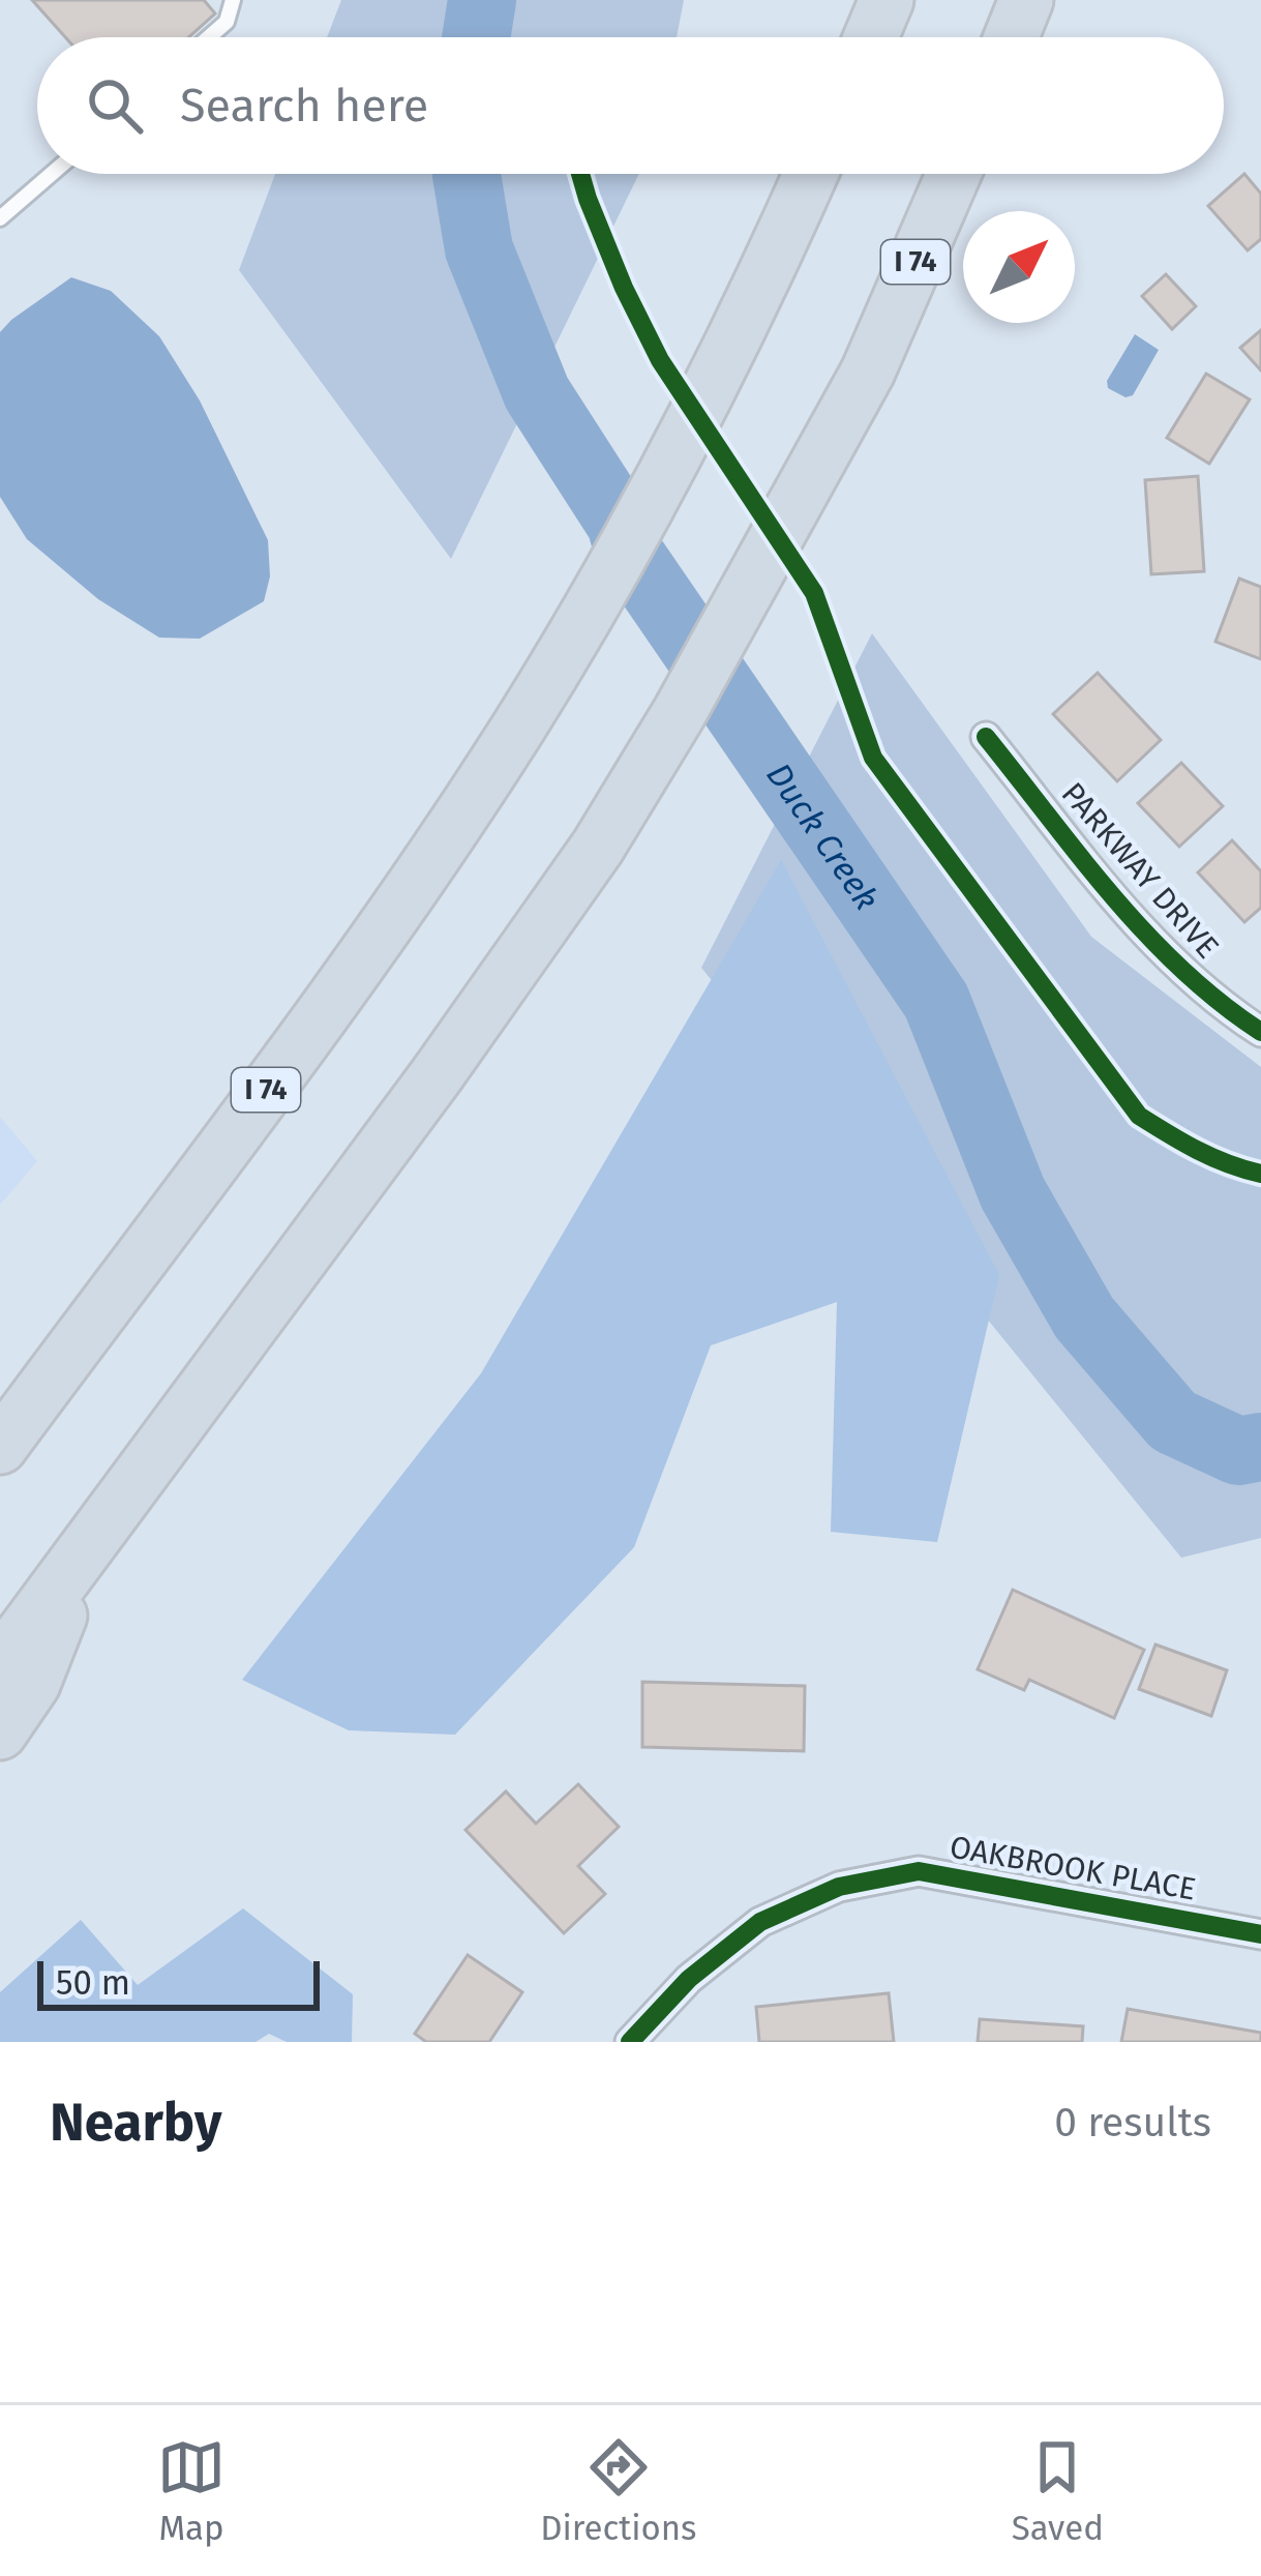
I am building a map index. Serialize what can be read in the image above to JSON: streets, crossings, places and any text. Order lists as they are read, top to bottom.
{
  "streets": {
    "highway": ["I 74"],
    "street": ["PARKWAY DRIVE", "OAKBROOK PLACE"]
  },
  "water": ["Duck Creek"],
  "scale_bar": "50 m",
  "north": "top right",
  "page": {
    "search": "Search here",
    "scale": "50 m",
    "heading": ["Nearby", "0 results"],
    "nav": ["Map", "Directions", "Saved"]
  }
}
